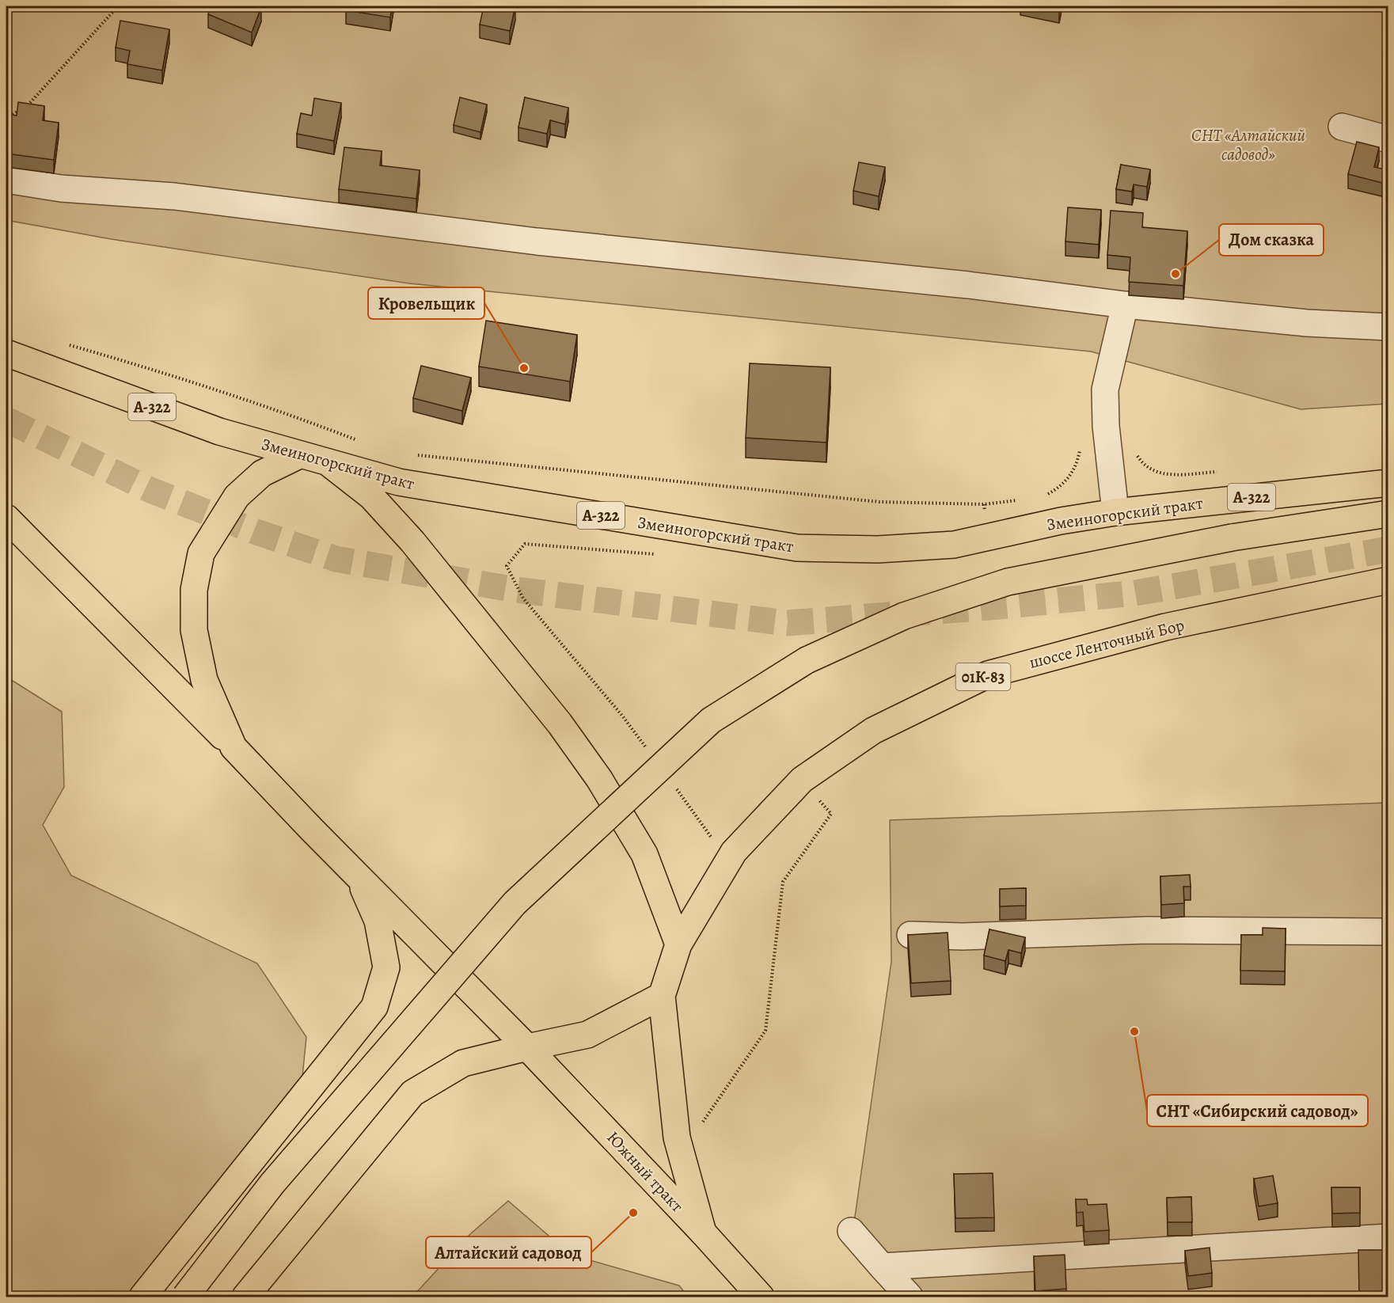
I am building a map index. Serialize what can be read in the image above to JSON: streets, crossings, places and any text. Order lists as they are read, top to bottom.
{
  "streets": {
    "main road": [
      "А-322",
      "Змеиногорский тракт",
      "шоссе Ленточный Бор",
      "01К-83",
      "Южный тракт"
    ]
  },
  "parks": ["СНТ «Алтайский садовод»"],
  "places": [
    "Дом сказка",
    "Кровельщик",
    "СНТ «Сибирский садовод»",
    "Алтайский садовод"
  ]
}
